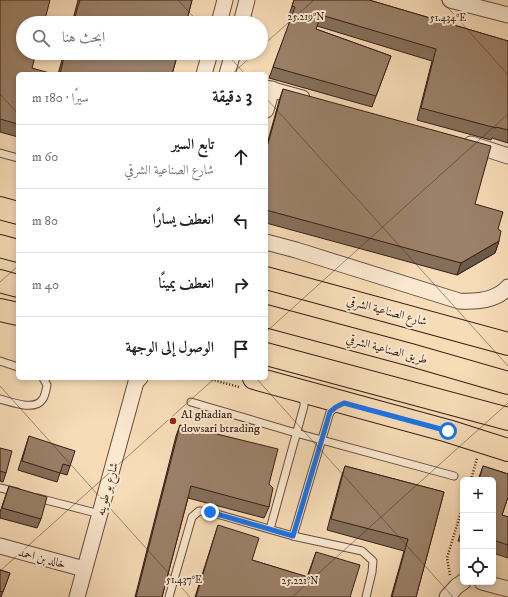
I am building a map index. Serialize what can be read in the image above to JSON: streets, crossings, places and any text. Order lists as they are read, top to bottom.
{
  "streets": {
    "main road": ["شارع الصناعية الشرقي", "طريق الصناعية الشرقي"],
    "street": ["شارع بو طوينه", "خالد بن احمد"]
  },
  "crossings": [
    ["شارع بو طوينه", "خالد بن احمد"]
  ],
  "places": ["Al ghadian dowsari btrading"],
  "page": {
    "search": "ابحث هنا",
    "heading": ["3 دقيقة", "سيرًا · 180 m"],
    "list": [
      ["تابع السير", "شارع الصناعية الشرقي", "60 m"],
      ["انعطف يسارًا", "80 m"],
      ["انعطف يمينًا", "40 m"],
      "الوصول إلى الوجهة"
    ],
    "map_buttons": ["+", "−"]
  },
  "coordinates": [
    "25.219°N",
    "51.434°E",
    "51.437°E",
    "25.221°N"
  ]
}
